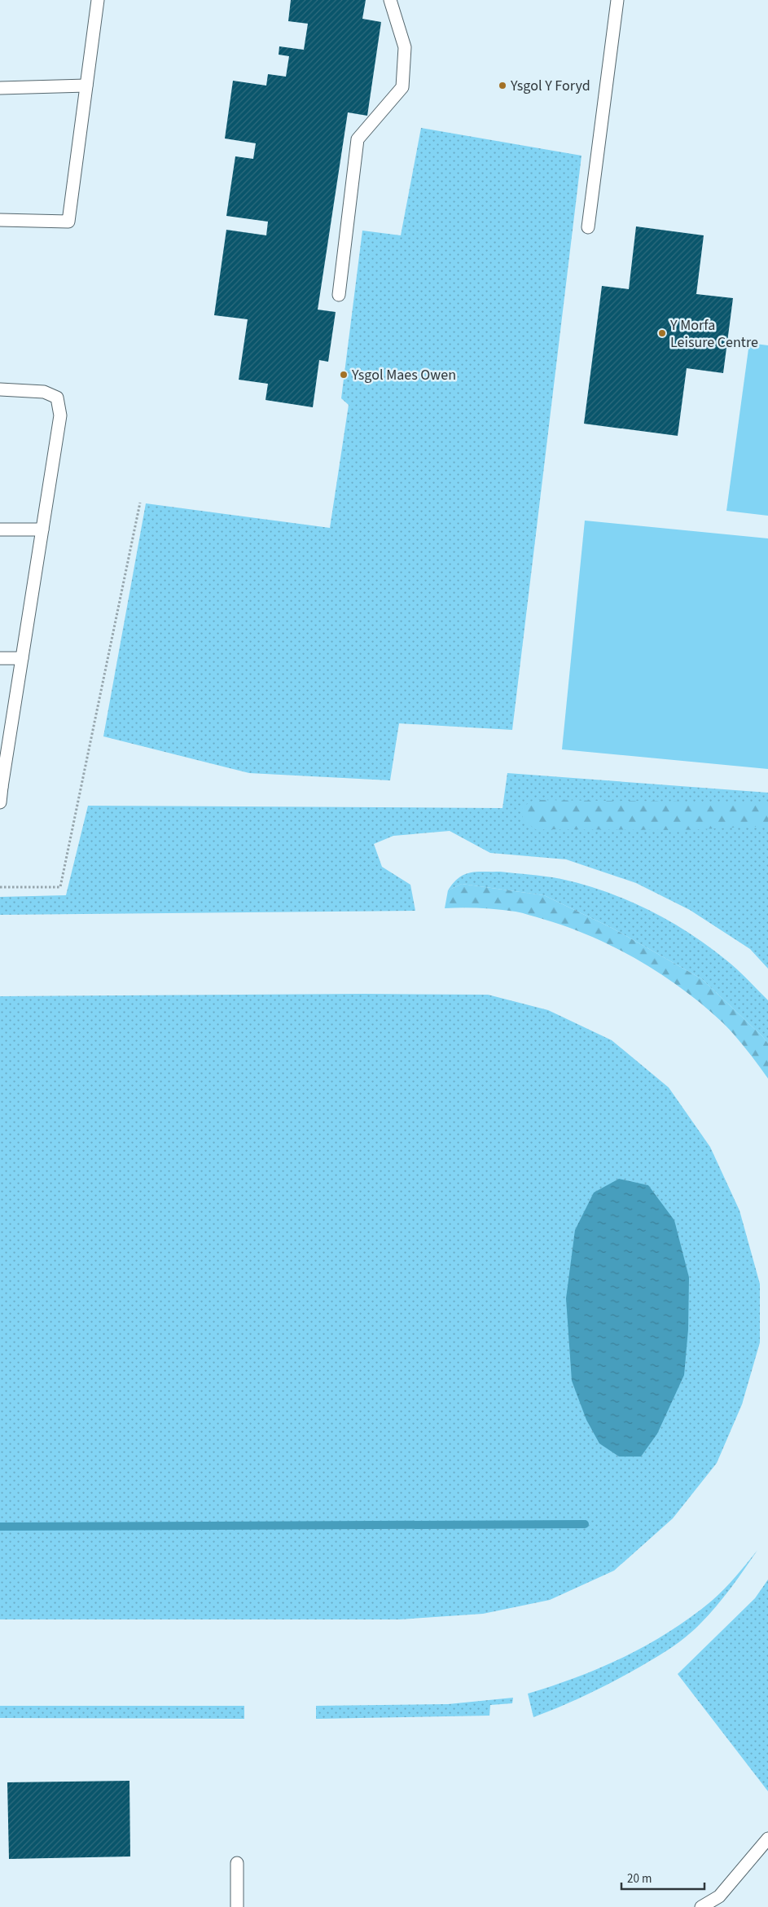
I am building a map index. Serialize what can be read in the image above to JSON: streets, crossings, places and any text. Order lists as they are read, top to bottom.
{
  "places": ["Ysgol Y Foryd", "Y Morfa Leisure Centre", "Ysgol Maes Owen"],
  "scale_bar": "20 m"
}
